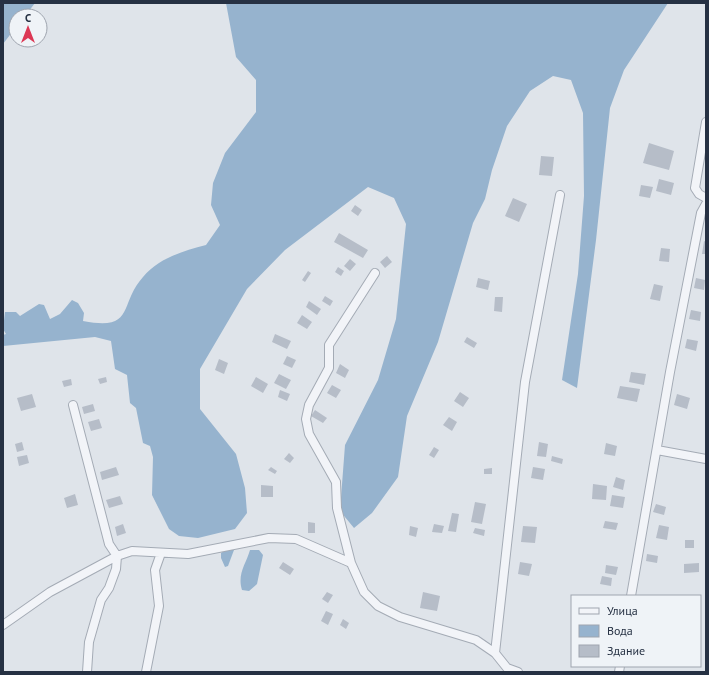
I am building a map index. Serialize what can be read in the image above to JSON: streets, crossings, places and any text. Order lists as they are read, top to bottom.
{
  "legend": ["Улица", "Вода", "Здание"],
  "north": "top"
}
